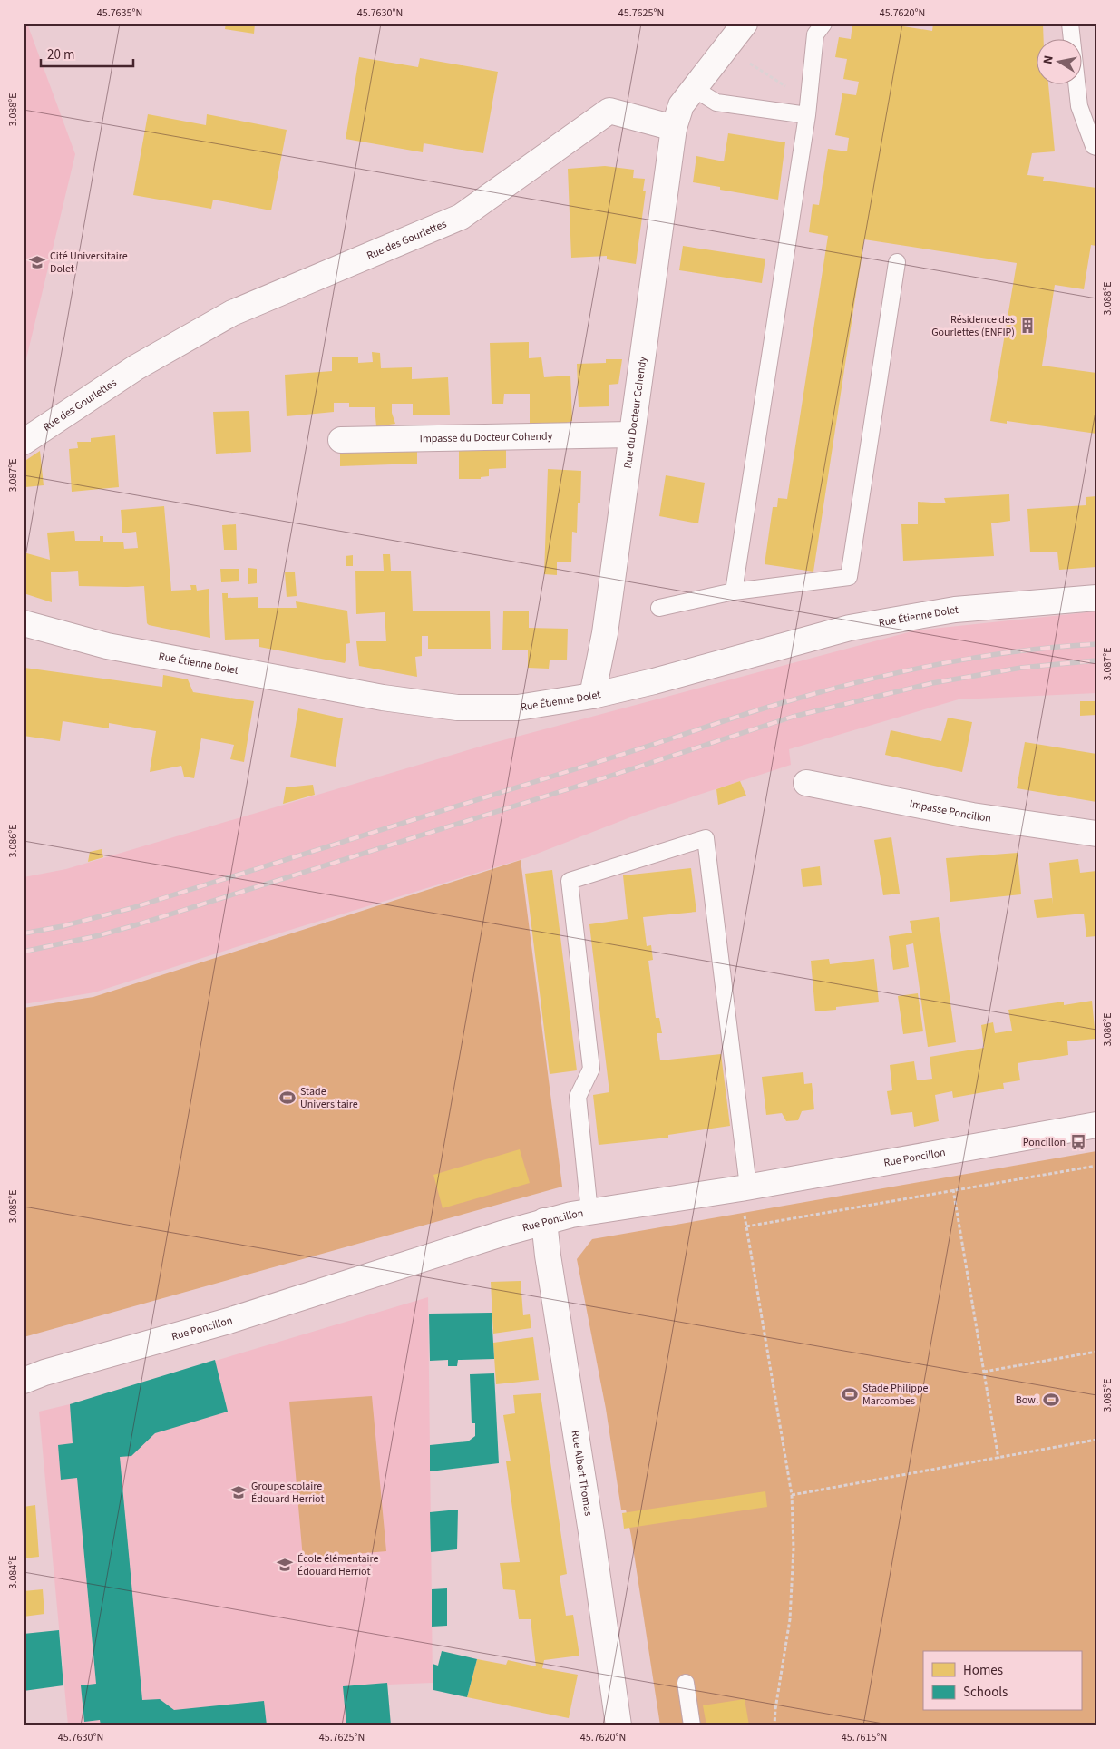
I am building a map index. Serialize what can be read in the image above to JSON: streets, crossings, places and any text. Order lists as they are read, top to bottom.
{
  "streets": {
    "street": [
      "Rue des Gourlettes",
      "Rue du Docteur Cohendy",
      "Impasse du Docteur Cohendy",
      "Rue Étienne Dolet",
      "Impasse Poncillon",
      "Rue Poncillon",
      "Rue Albert Thomas"
    ]
  },
  "crossings": [
    ["Rue des Gourlettes", "Rue du Docteur Cohendy"],
    ["Rue du Docteur Cohendy", "Impasse du Docteur Cohendy"],
    ["Rue du Docteur Cohendy", "Rue Étienne Dolet"],
    ["Rue Poncillon", "Rue Albert Thomas"]
  ],
  "places": {
    "school or university": ["Cité Universitaire Dolet", "Groupe scolaire Édouard Herriot", "École élémentaire Édouard Herriot"],
    "building": ["Résidence des Gourlettes (ENFIP)"],
    "sports": ["Stade Universitaire", "Stade Philippe Marcombes", "Bowl"],
    "bus stop": ["Poncillon"]
  },
  "legend": ["Homes", "Schools"],
  "scale_bar": "20 m",
  "north": "left",
  "coordinates": [
    "45.7635°N",
    "45.7630°N",
    "45.7625°N",
    "45.7620°N",
    "3.088°E",
    "3.087°E",
    "3.086°E",
    "3.085°E",
    "3.084°E",
    "45.7615°N"
  ]
}
